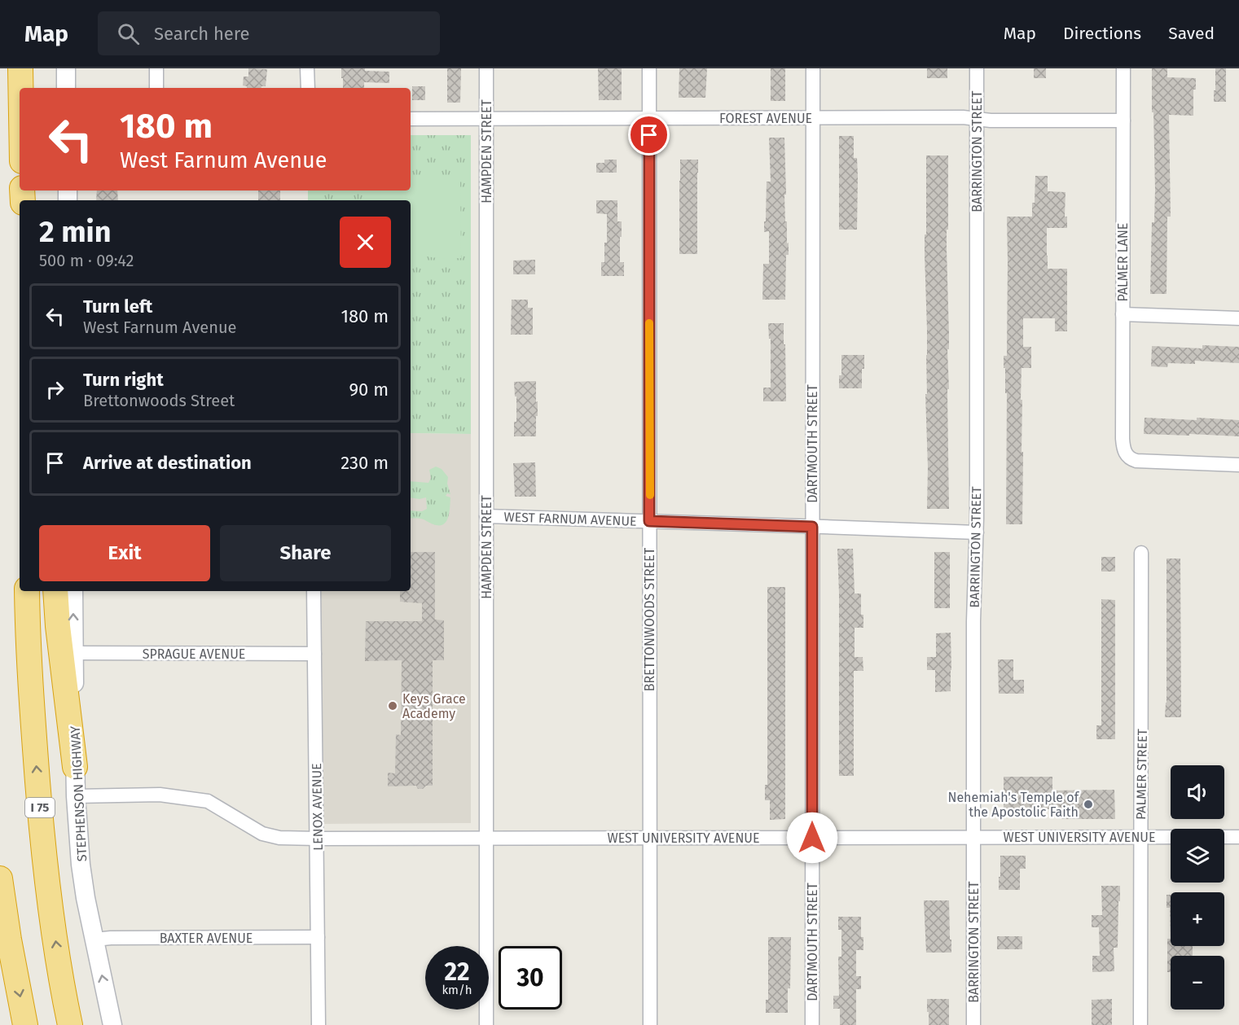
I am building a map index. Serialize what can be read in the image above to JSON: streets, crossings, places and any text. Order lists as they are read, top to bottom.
{
  "streets": {
    "highway": ["I 75"],
    "main road": ["STEPHENSON HIGHWAY"],
    "street": [
      "FOREST AVENUE",
      "HAMPDEN STREET",
      "BARRINGTON STREET",
      "PALMER LANE",
      "DARTMOUTH STREET",
      "WEST FARNUM AVENUE",
      "BRETTONWOODS STREET",
      "SPRAGUE AVENUE",
      "PALMER STREET",
      "LENOX AVENUE",
      "WEST UNIVERSITY AVENUE",
      "BAXTER AVENUE"
    ]
  },
  "crossings": [
    ["FOREST AVENUE", "HAMPDEN STREET"],
    ["FOREST AVENUE", "BARRINGTON STREET"],
    ["FOREST AVENUE", "PALMER LANE"],
    ["FOREST AVENUE", "DARTMOUTH STREET"],
    ["FOREST AVENUE", "BRETTONWOODS STREET"],
    ["HAMPDEN STREET", "WEST FARNUM AVENUE"],
    ["HAMPDEN STREET", "WEST UNIVERSITY AVENUE"],
    ["BARRINGTON STREET", "WEST FARNUM AVENUE"],
    ["BARRINGTON STREET", "WEST UNIVERSITY AVENUE"],
    ["DARTMOUTH STREET", "WEST FARNUM AVENUE"],
    ["DARTMOUTH STREET", "WEST UNIVERSITY AVENUE"],
    ["WEST FARNUM AVENUE", "BRETTONWOODS STREET"],
    ["BRETTONWOODS STREET", "WEST UNIVERSITY AVENUE"],
    ["SPRAGUE AVENUE", "STEPHENSON HIGHWAY"],
    ["SPRAGUE AVENUE", "LENOX AVENUE"],
    ["PALMER STREET", "WEST UNIVERSITY AVENUE"],
    ["STEPHENSON HIGHWAY", "WEST UNIVERSITY AVENUE"],
    ["STEPHENSON HIGHWAY", "BAXTER AVENUE"],
    ["LENOX AVENUE", "WEST UNIVERSITY AVENUE"],
    ["LENOX AVENUE", "BAXTER AVENUE"]
  ],
  "places": ["Keys Grace Academy", "Nehemiah's Temple of the Apostolic Faith"],
  "page": {
    "header": "Map",
    "search": "Search here",
    "nav": ["Map", "Directions", "Saved"],
    "turn": ["180 m", "West Farnum Avenue"],
    "heading": ["2 min", "500 m · 09:42"],
    "list": [
      {
        "name": "Turn left",
        "note": "West Farnum Avenue",
        "value": "180 m"
      },
      {
        "name": "Turn right",
        "note": "Brettonwoods Street",
        "value": "90 m"
      },
      {
        "name": "Arrive at destination",
        "value": "230 m"
      }
    ],
    "buttons": ["Exit", "Share"],
    "map_buttons": ["+", "−"],
    "speed": "22 km/h",
    "limit": "30"
  }
}
